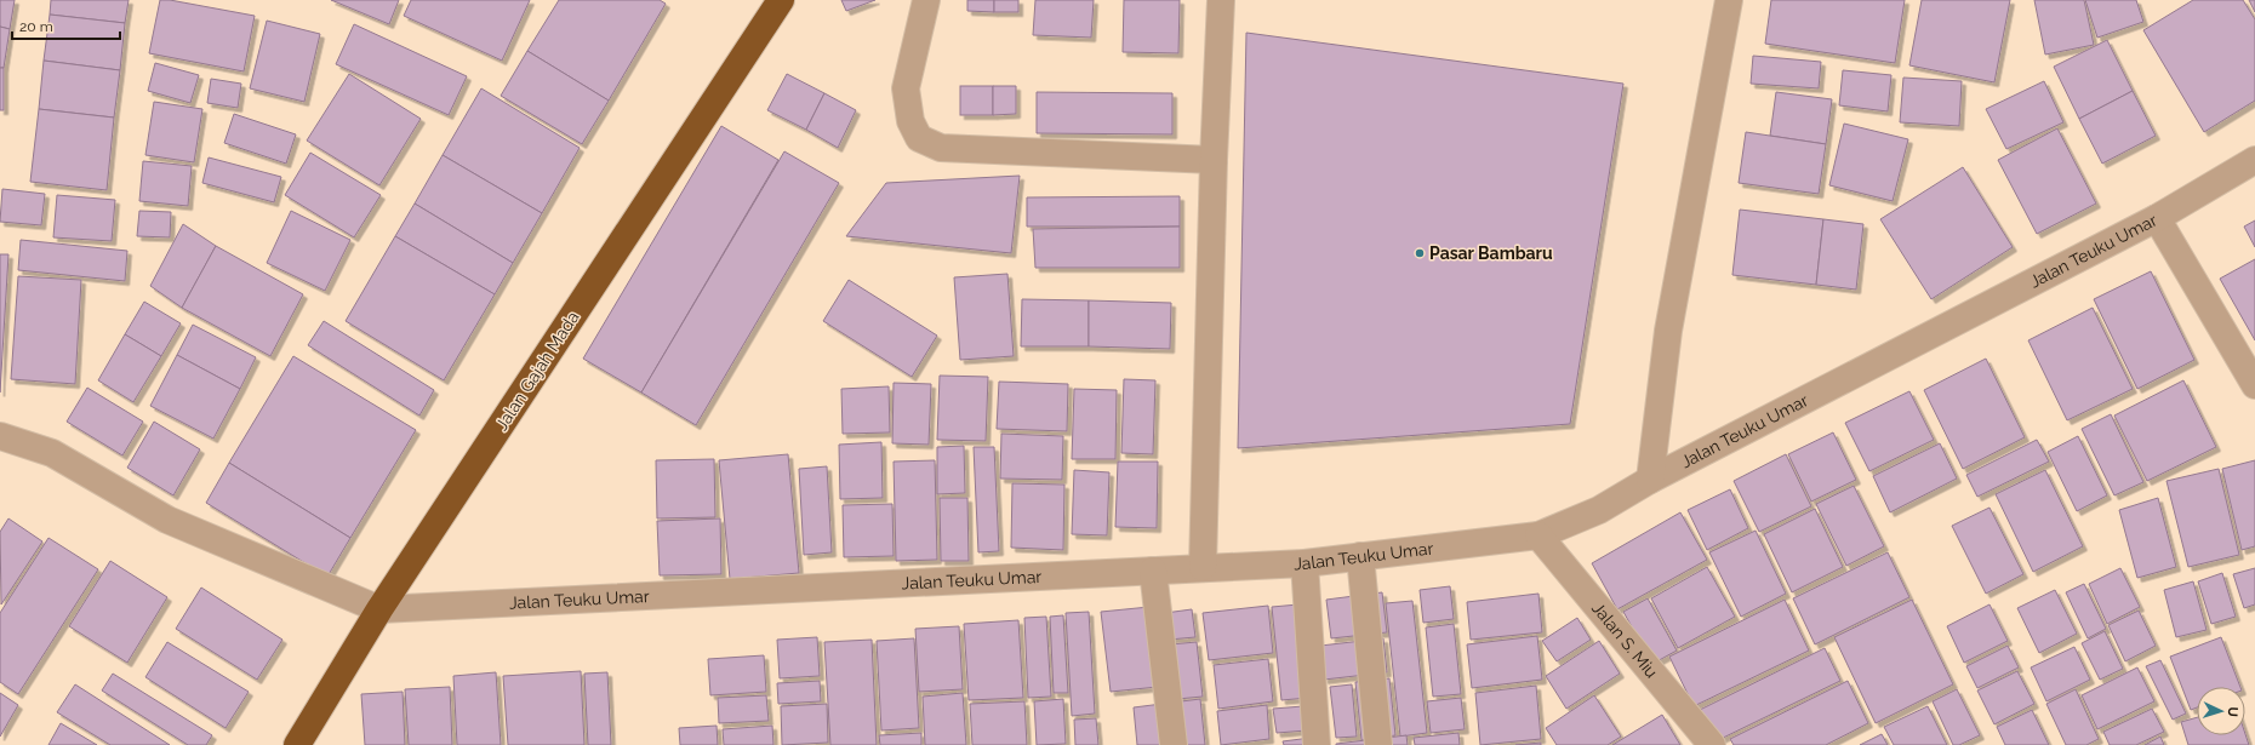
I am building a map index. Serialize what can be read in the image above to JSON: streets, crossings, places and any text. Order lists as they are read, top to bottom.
{
  "streets": {
    "highway": ["Jalan Gajah Mada"],
    "street": ["Jalan Teuku Umar", "Jalan S. Miu"]
  },
  "crossings": [
    ["Jalan Teuku Umar", "Jalan Gajah Mada"],
    ["Jalan Teuku Umar", "Jalan S. Miu"]
  ],
  "places": ["Pasar Bambaru"],
  "scale_bar": "20 m",
  "north": "right"
}
